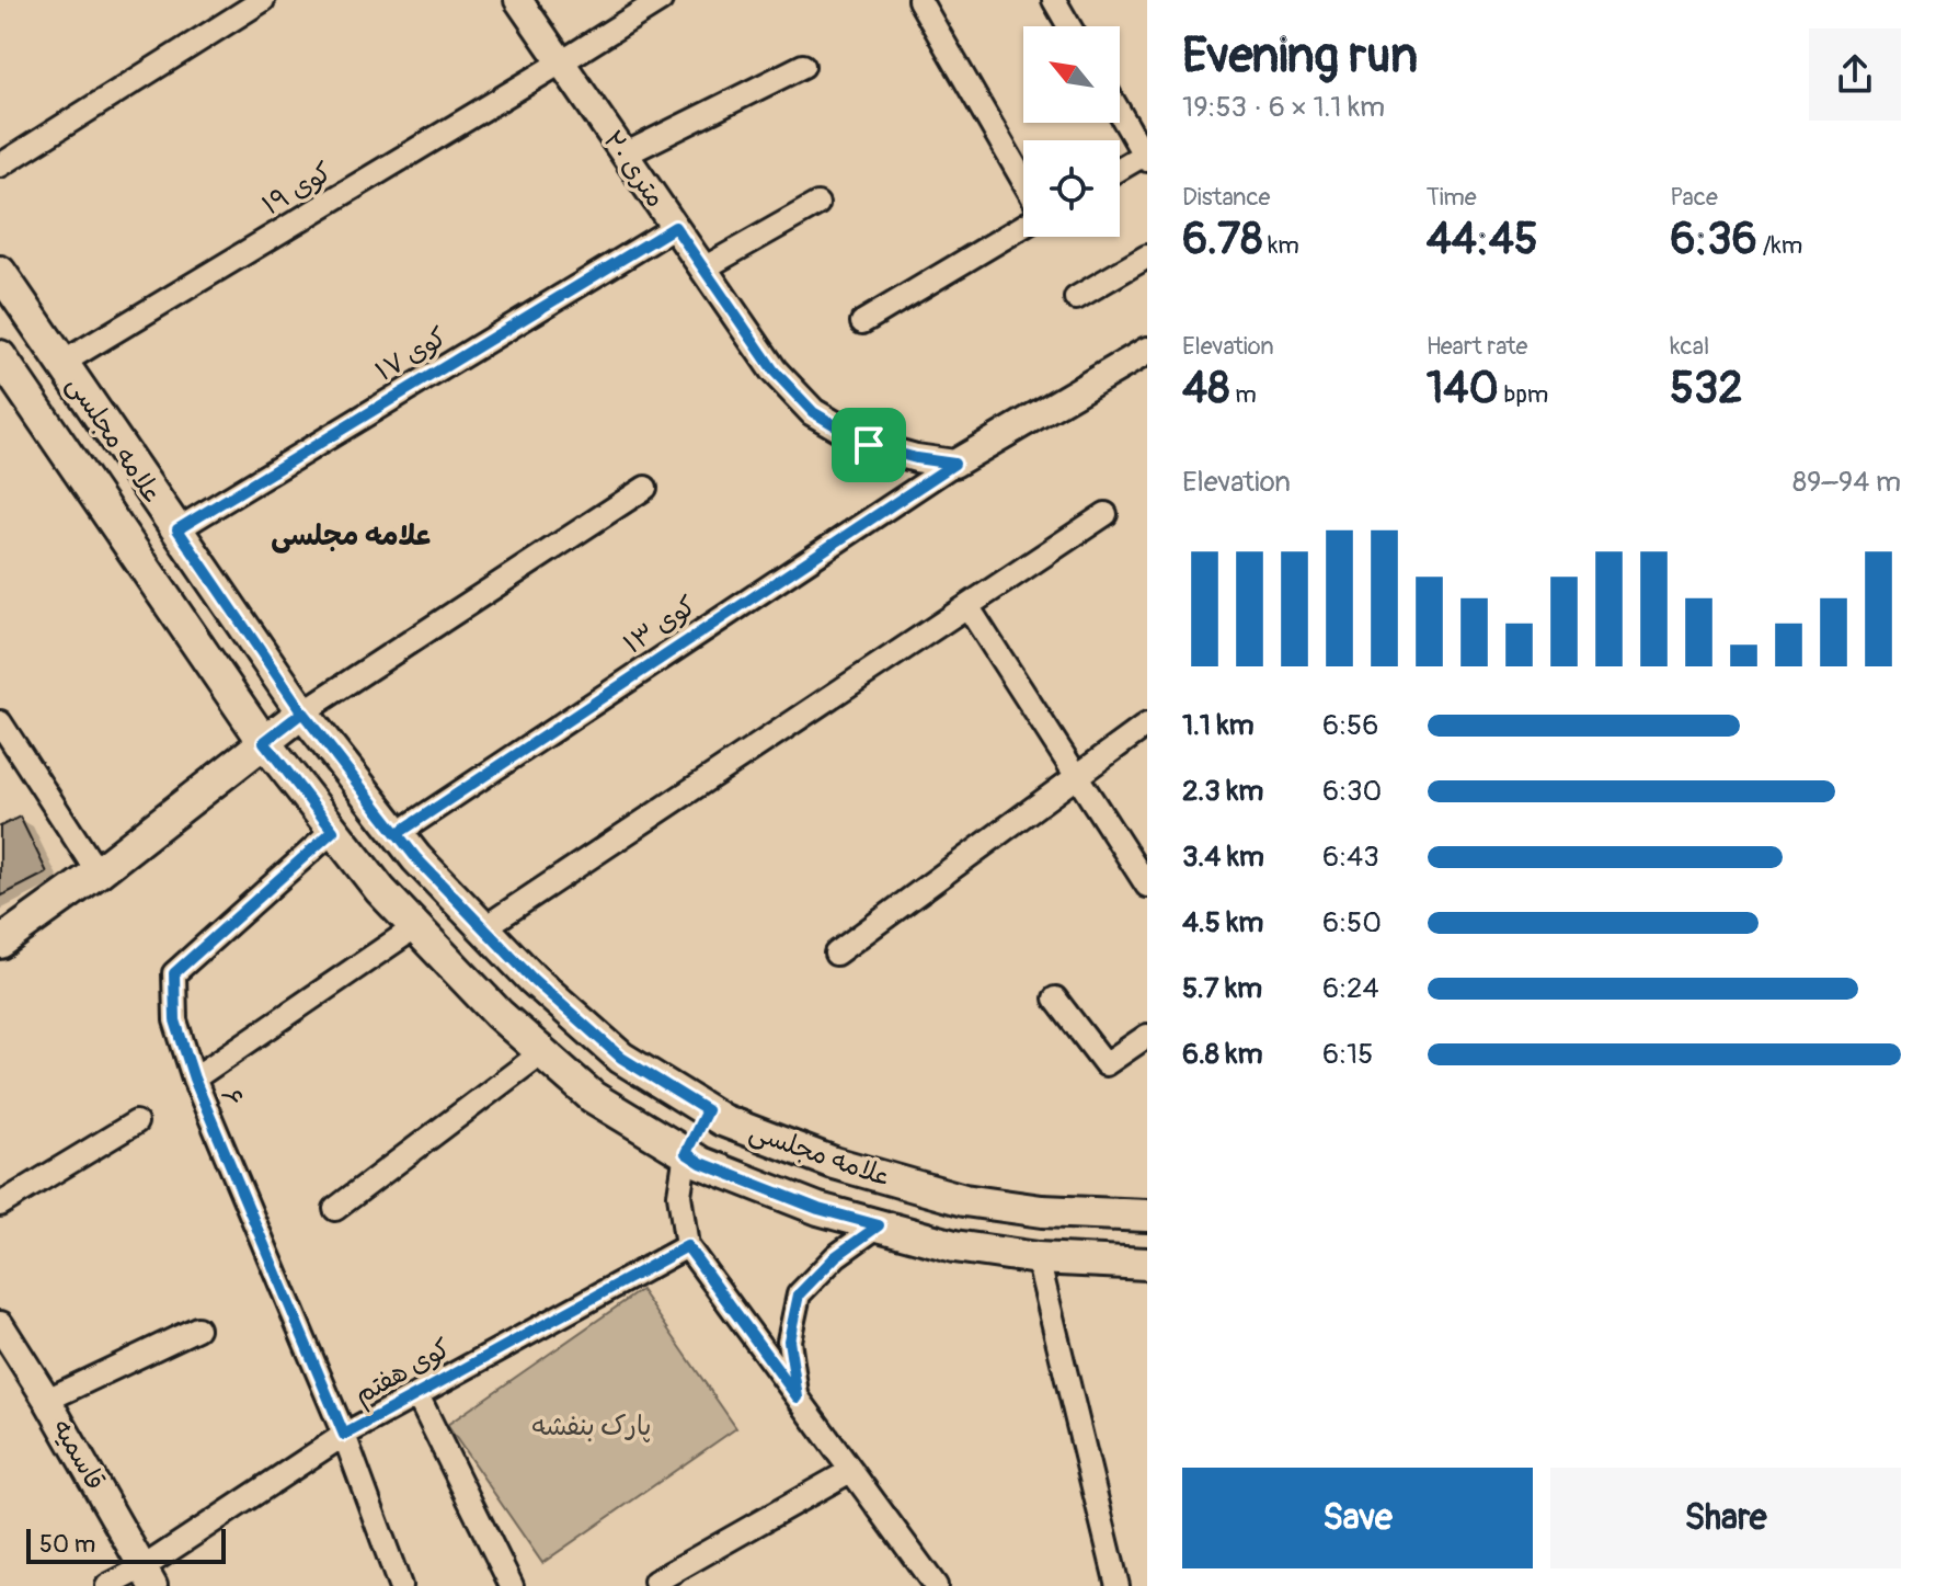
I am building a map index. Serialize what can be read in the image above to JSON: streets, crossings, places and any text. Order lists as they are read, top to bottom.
{
  "streets": {
    "main road": ["علامه مجلسی"],
    "street": [
      "۲۰ متری",
      "کوی ۱۹",
      "کوی ۱۷",
      "کوی ۱۳",
      "۶",
      "کوی هفتم",
      "قاسمیه"
    ]
  },
  "crossings": [
    ["۲۰ متری", "کوی ۱۹"],
    ["۲۰ متری", "کوی ۱۷"],
    ["۲۰ متری", "کوی ۱۳"],
    ["کوی ۱۹", "علامه مجلسی"],
    ["کوی ۱۷", "علامه مجلسی"],
    ["علامه مجلسی", "کوی ۱۳"],
    ["علامه مجلسی", "۶"],
    ["۶", "کوی هفتم"],
    ["کوی هفتم", "قاسمیه"]
  ],
  "districts": ["علامه مجلسی"],
  "parks": ["پارک بنفشه"],
  "scale_bar": "50 m",
  "north": "top left",
  "page": {
    "heading": ["Evening run", "19:53 · 6 × 1.1 km"],
    "stats": [
      ["Distance", "6.78 km"],
      ["Time", "44:45"],
      ["Pace", "6:36 /km"],
      ["Elevation", "48 m"],
      ["Heart rate", "140 bpm"],
      ["kcal", "532"]
    ],
    "chart": ["Elevation", "89–94 m"],
    "list": [
      {
        "name": "1.1 km",
        "note": "6:56"
      },
      {
        "name": "2.3 km",
        "note": "6:30"
      },
      {
        "name": "3.4 km",
        "note": "6:43"
      },
      {
        "name": "4.5 km",
        "note": "6:50"
      },
      {
        "name": "5.7 km",
        "note": "6:24"
      },
      {
        "name": "6.8 km",
        "note": "6:15"
      }
    ],
    "buttons": ["Save", "Share"],
    "scale": "50 m"
  }
}
